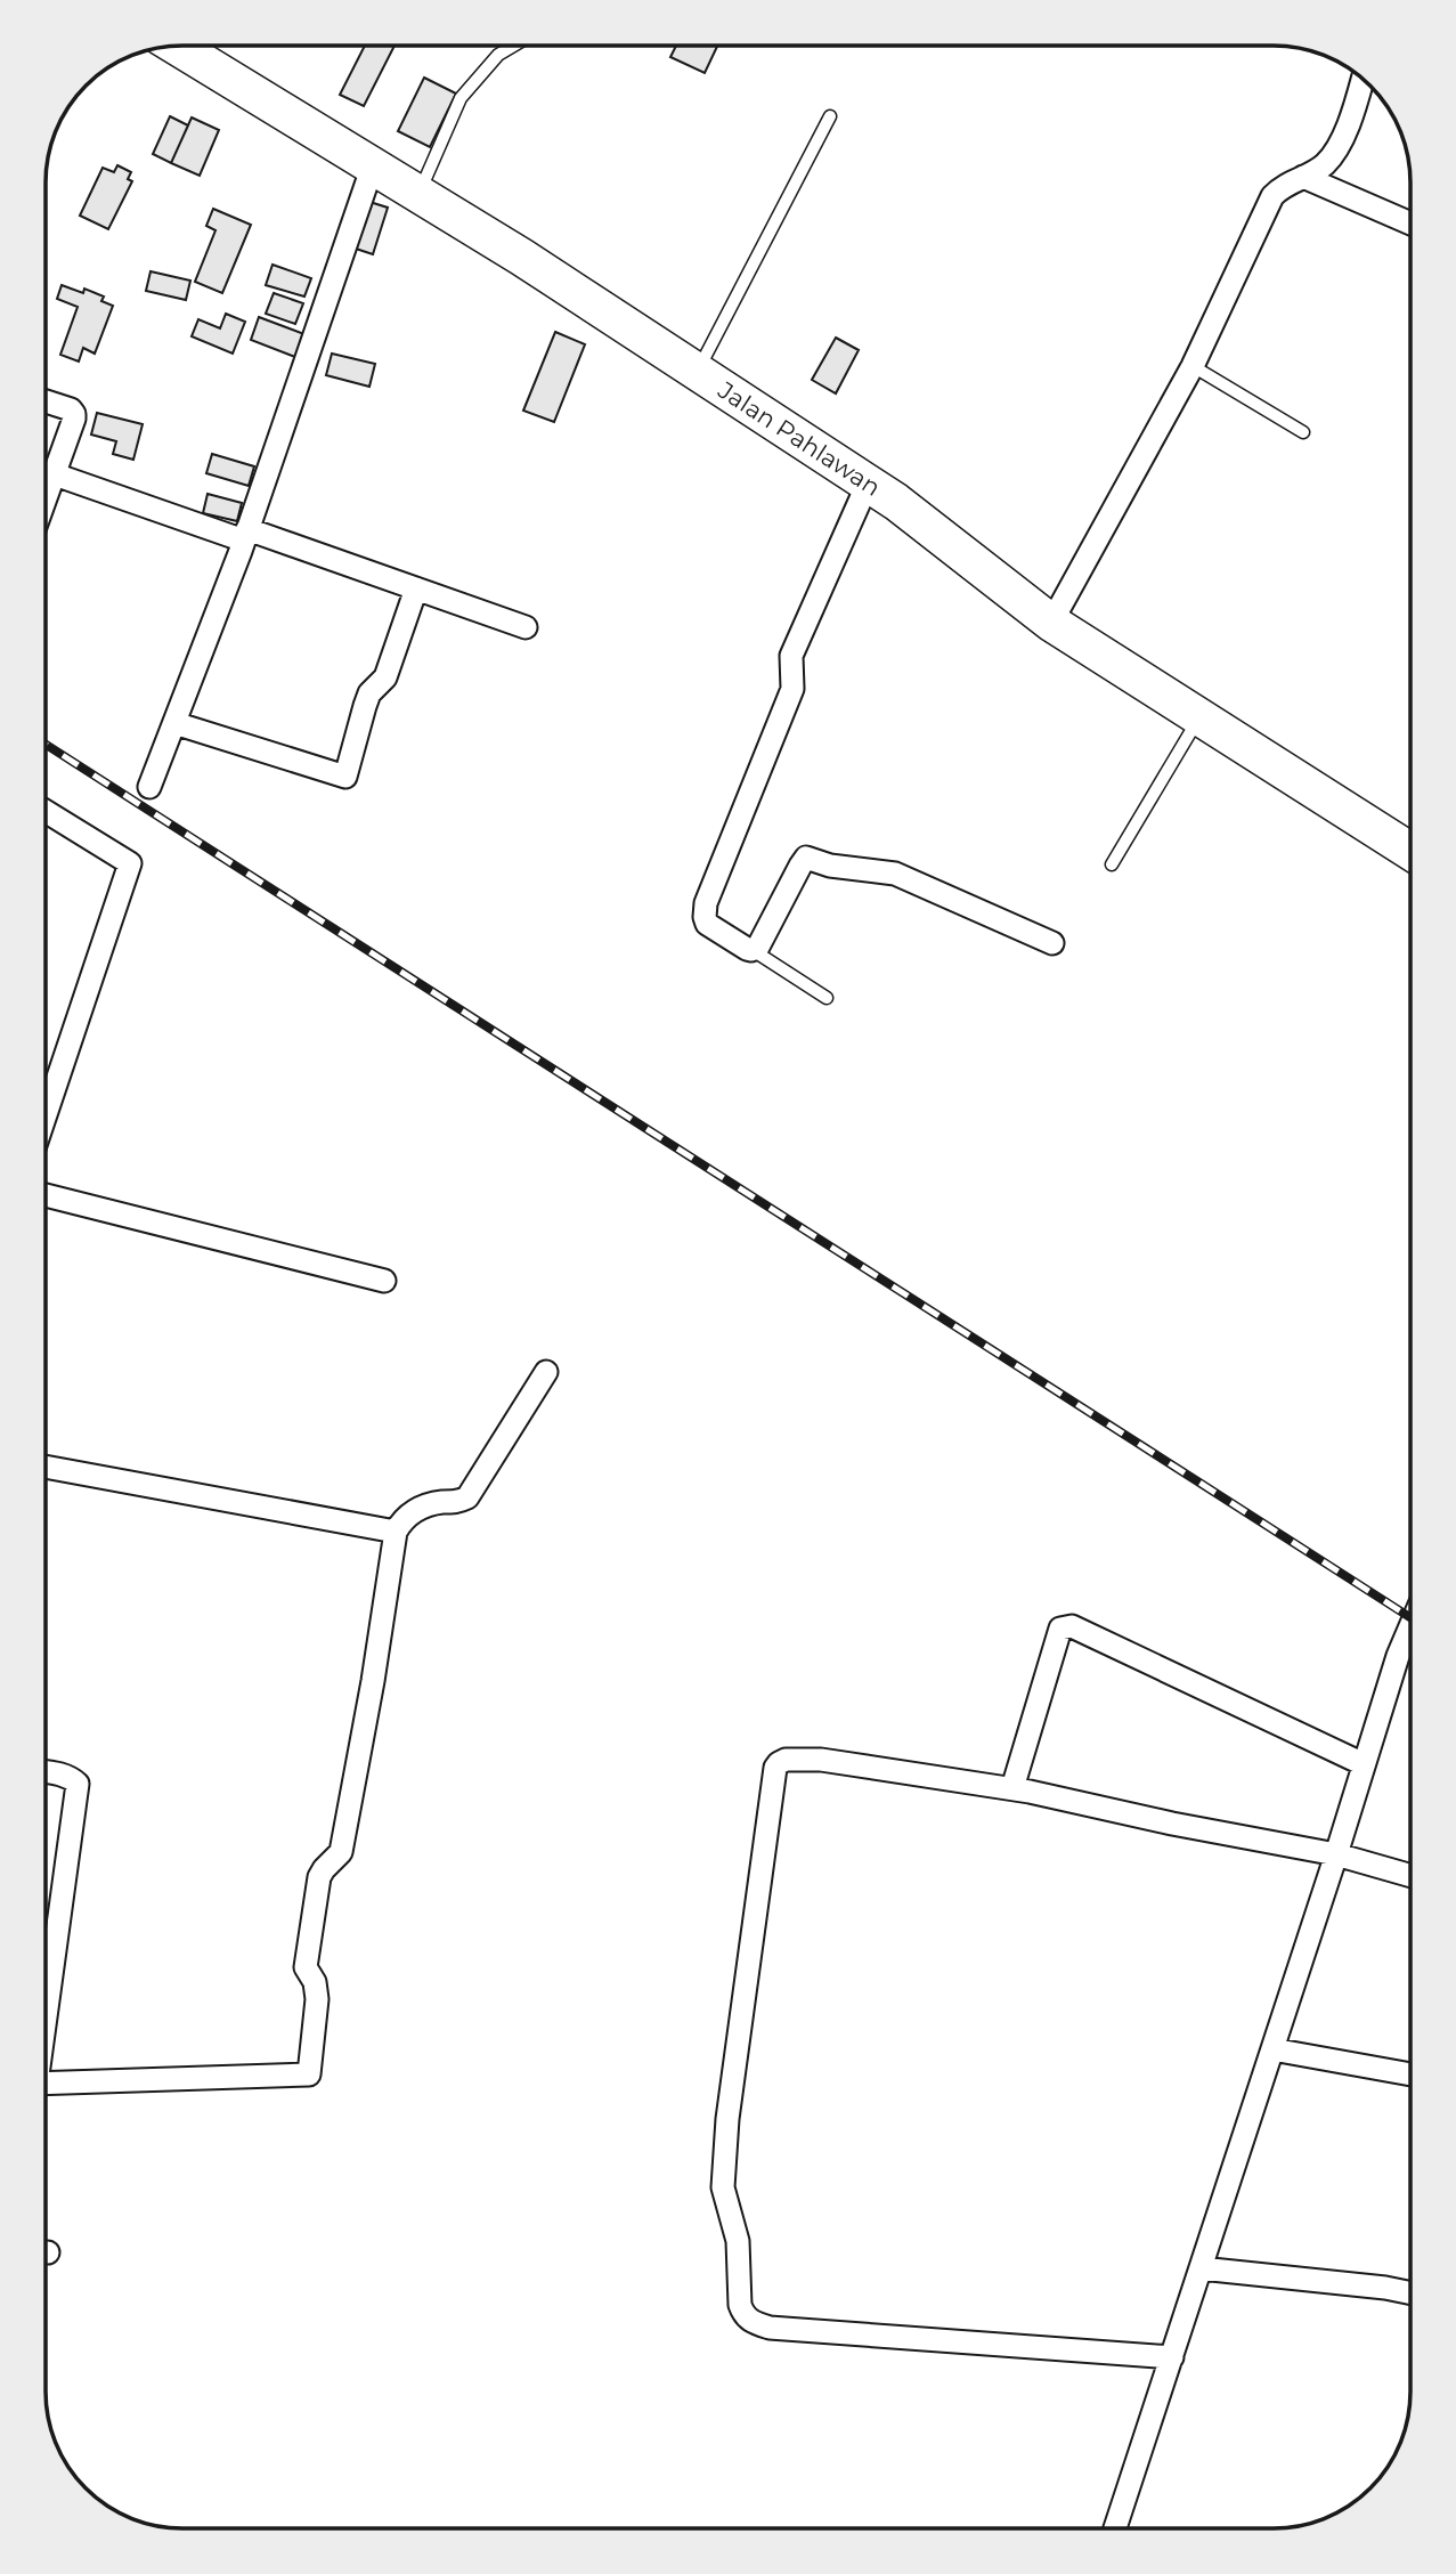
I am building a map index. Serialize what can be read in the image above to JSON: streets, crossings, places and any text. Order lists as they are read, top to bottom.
{
  "streets": {
    "highway": ["Jalan Pahlawan"]
  }
}
